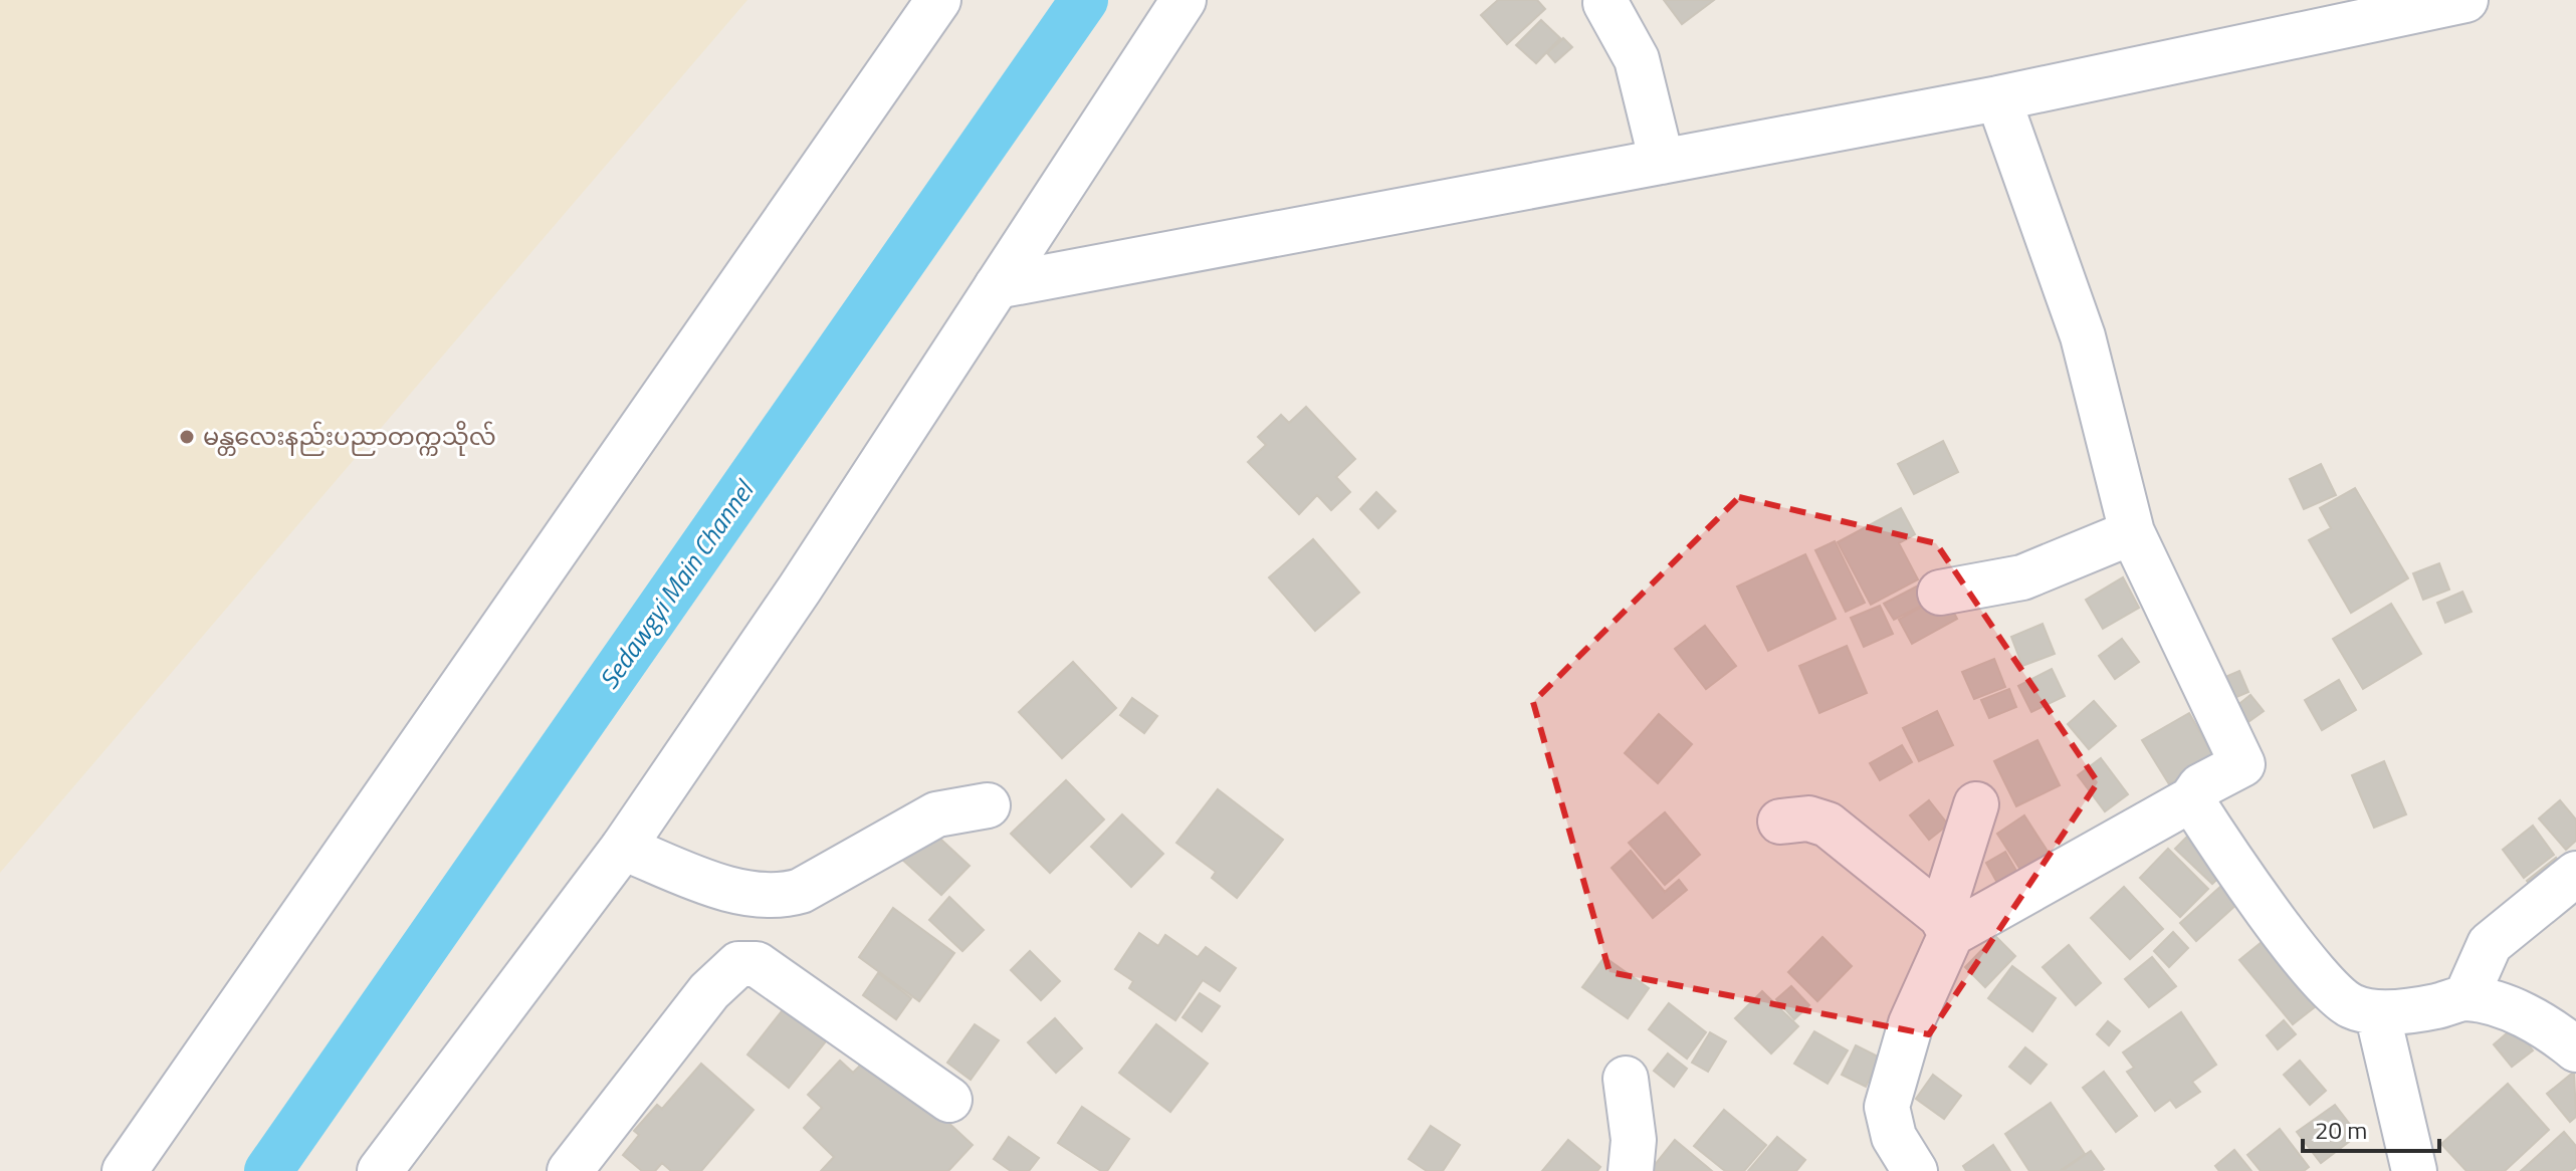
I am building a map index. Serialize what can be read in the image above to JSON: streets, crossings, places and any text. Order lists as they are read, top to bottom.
{
  "water": ["Sedawgyi Main Channel"],
  "places": ["မန္တလေးနည်းပညာတက္ကသိုလ်"],
  "scale_bar": "20 m"
}
